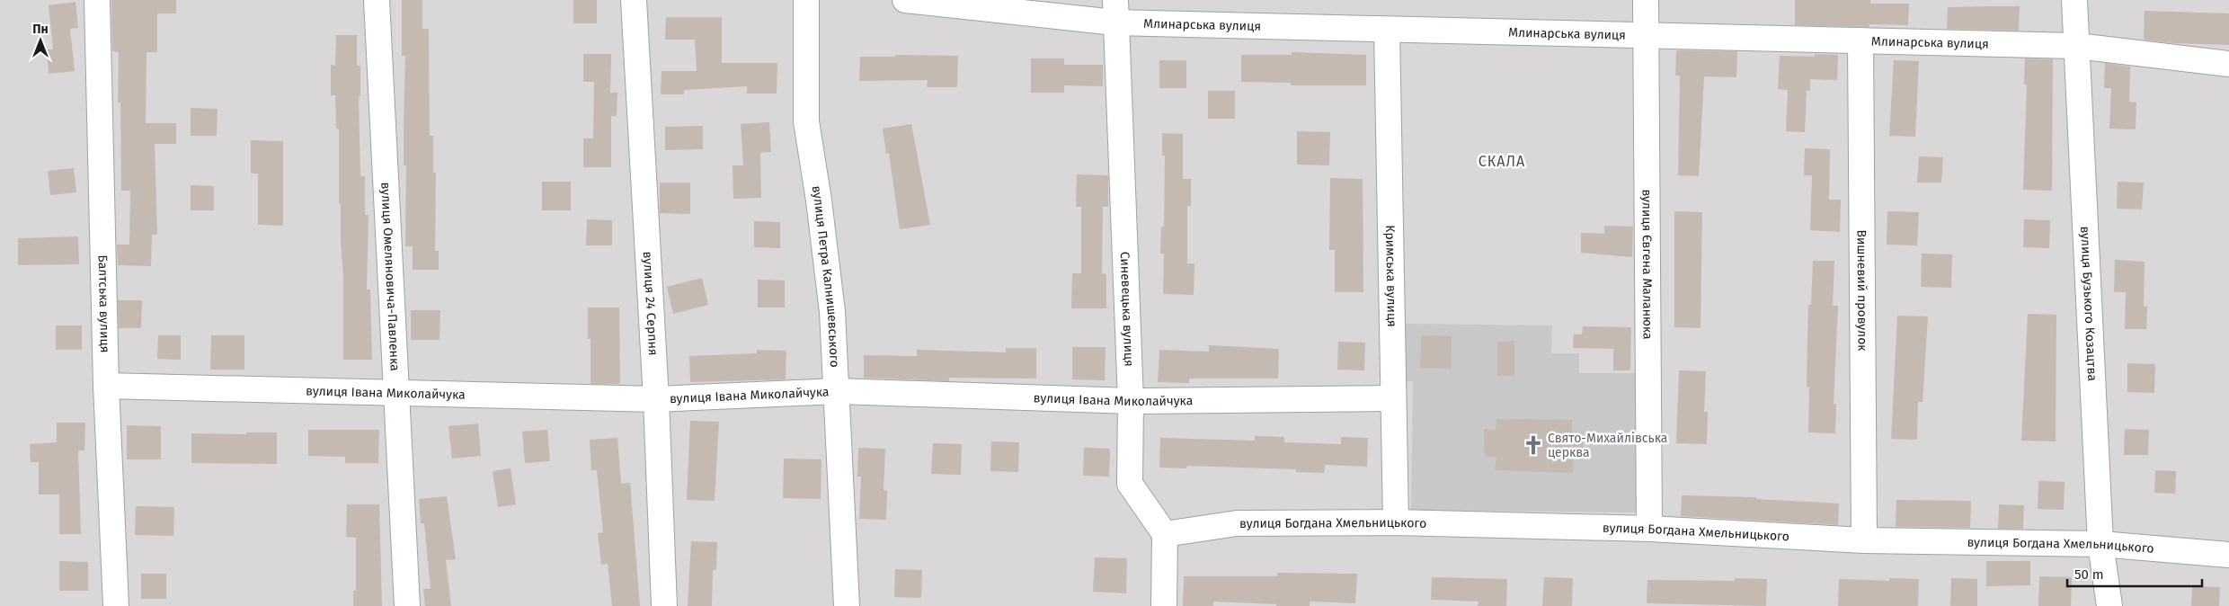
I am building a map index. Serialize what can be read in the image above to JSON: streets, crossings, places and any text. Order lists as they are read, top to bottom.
{
  "streets": {
    "street": [
      "Млинарська вулиця",
      "вулиця Євгена Маланюка",
      "вулиця Омеляновича-Павленка",
      "вулиця Петра Калнишевського",
      "Кримська вулиця",
      "Вишневий провулок",
      "Балтська вулиця",
      "вулиця 24 Серпня",
      "вулиця Бузького Козацтва",
      "Синевецька вулиця",
      "вулиця Івана Миколайчука",
      "вулиця Богдана Хмельницького"
    ]
  },
  "crossings": [
    ["Млинарська вулиця", "вулиця Євгена Маланюка"],
    ["Млинарська вулиця", "Кримська вулиця"],
    ["Млинарська вулиця", "Вишневий провулок"],
    ["Млинарська вулиця", "вулиця Бузького Козацтва"],
    ["Млинарська вулиця", "Синевецька вулиця"],
    ["вулиця Євгена Маланюка", "вулиця Богдана Хмельницького"],
    ["вулиця Омеляновича-Павленка", "вулиця Івана Миколайчука"],
    ["вулиця Петра Калнишевського", "вулиця Івана Миколайчука"],
    ["Кримська вулиця", "вулиця Івана Миколайчука"],
    ["Кримська вулиця", "вулиця Богдана Хмельницького"],
    ["Вишневий провулок", "вулиця Богдана Хмельницького"],
    ["Балтська вулиця", "вулиця Івана Миколайчука"],
    ["вулиця 24 Серпня", "вулиця Івана Миколайчука"],
    ["вулиця Бузького Козацтва", "вулиця Богдана Хмельницького"],
    ["Синевецька вулиця", "вулиця Івана Миколайчука"],
    ["Синевецька вулиця", "вулиця Богдана Хмельницького"]
  ],
  "districts": ["СКАЛА"],
  "places": {
    "church": ["Свято-Михайлівська церква"]
  },
  "scale_bar": "50 m",
  "north": "top"
}
